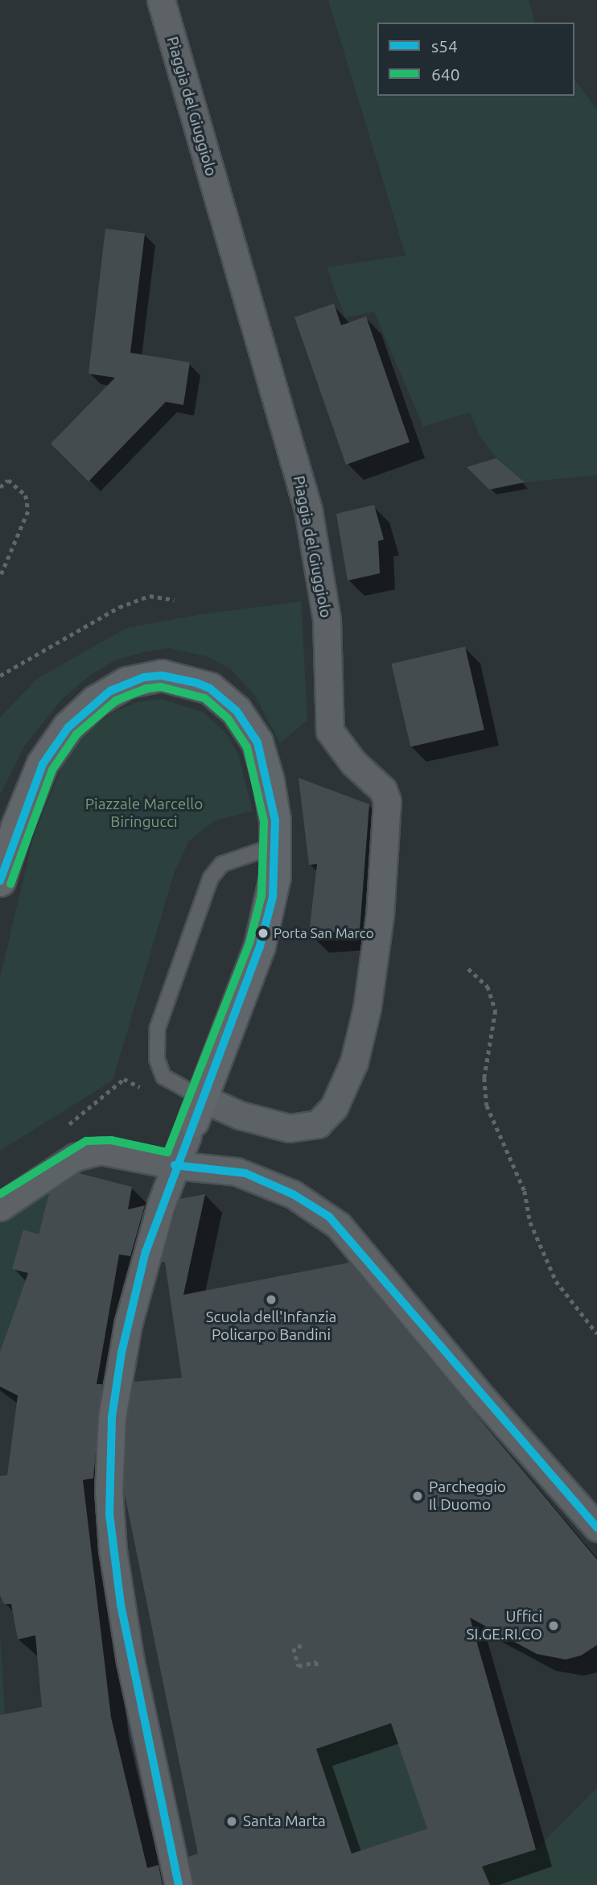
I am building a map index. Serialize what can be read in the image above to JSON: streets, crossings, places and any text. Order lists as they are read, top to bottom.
{
  "streets": {
    "street": ["Piaggia del Giuggiolo"]
  },
  "parks": ["Piazzale Marcello Biringucci"],
  "places": [
    "Porta San Marco",
    "Scuola dell'Infanzia Policarpo Bandini",
    "Parcheggio Il Duomo",
    "Uffici SI.GE.RI.CO",
    "Santa Marta"
  ],
  "lines": ["transit line s54", "transit line 640"],
  "legend": ["s54", "640"]
}
